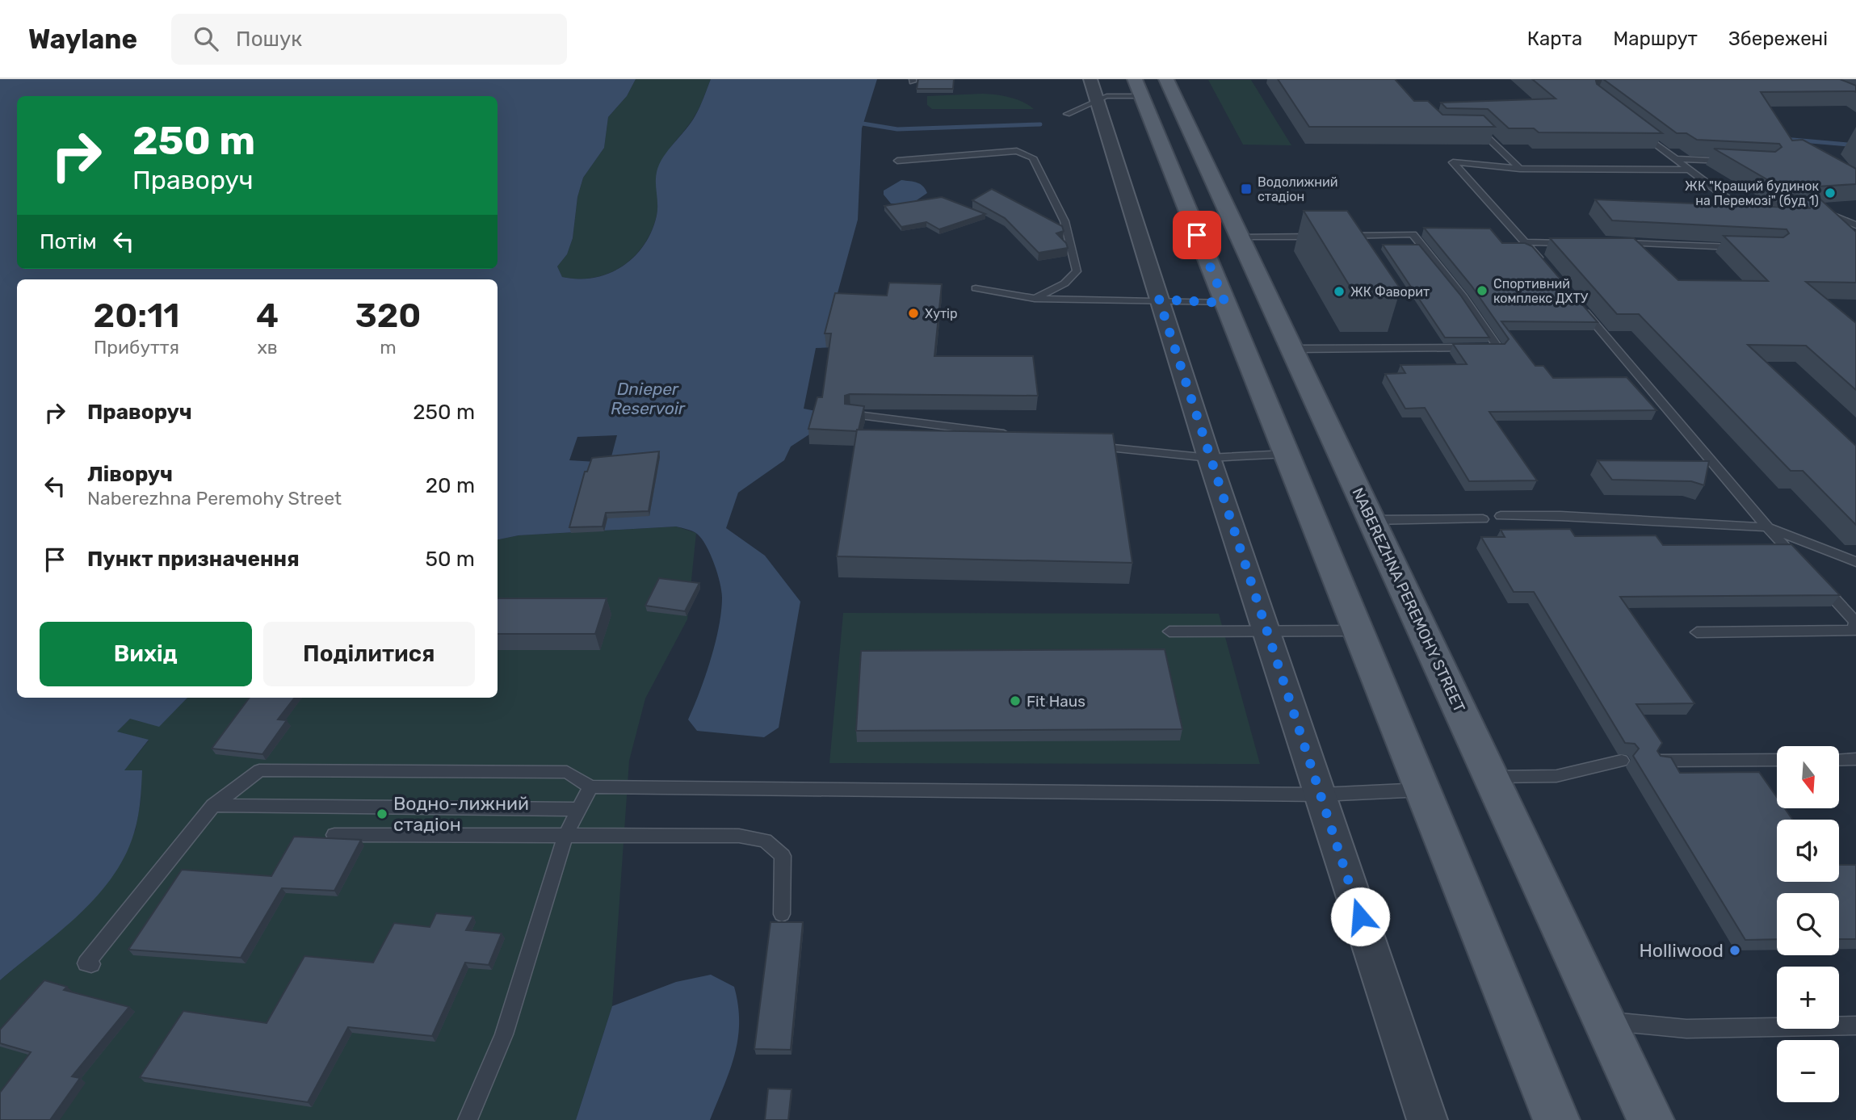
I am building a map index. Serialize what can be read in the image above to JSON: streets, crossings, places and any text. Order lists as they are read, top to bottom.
{
  "streets": {
    "main road": ["NABEREZHNA PEREMOHY STREET"]
  },
  "water": ["Dnieper Reservoir"],
  "places": {
    "transit": ["Водолижний стадіон"],
    "other": [
      "ЖК \"Кращий будинок на Перемозі\" (буд 1)",
      "Спортивний комплекс ДХТУ",
      "ЖК Фаворит",
      "Хутір",
      "Fit Haus",
      "Водно-лижний стадіон",
      "Holliwood"
    ]
  },
  "north": "bottom",
  "page": {
    "header": "Waylane",
    "search": "Пошук",
    "nav": ["Карта", "Маршрут", "Збережені"],
    "turn": ["250 m", "Праворуч"],
    "then": "Потім",
    "eta": [
      "20:11",
      "Прибуття",
      "4",
      "хв",
      "320",
      "m"
    ],
    "list": [
      {
        "name": "Праворуч",
        "value": "250 m"
      },
      {
        "name": "Ліворуч",
        "note": "Naberezhna Peremohy Street",
        "value": "20 m"
      },
      {
        "name": "Пункт призначення",
        "value": "50 m"
      }
    ],
    "buttons": ["Вихід", "Поділитися"],
    "map_buttons": ["+", "−"]
  }
}
